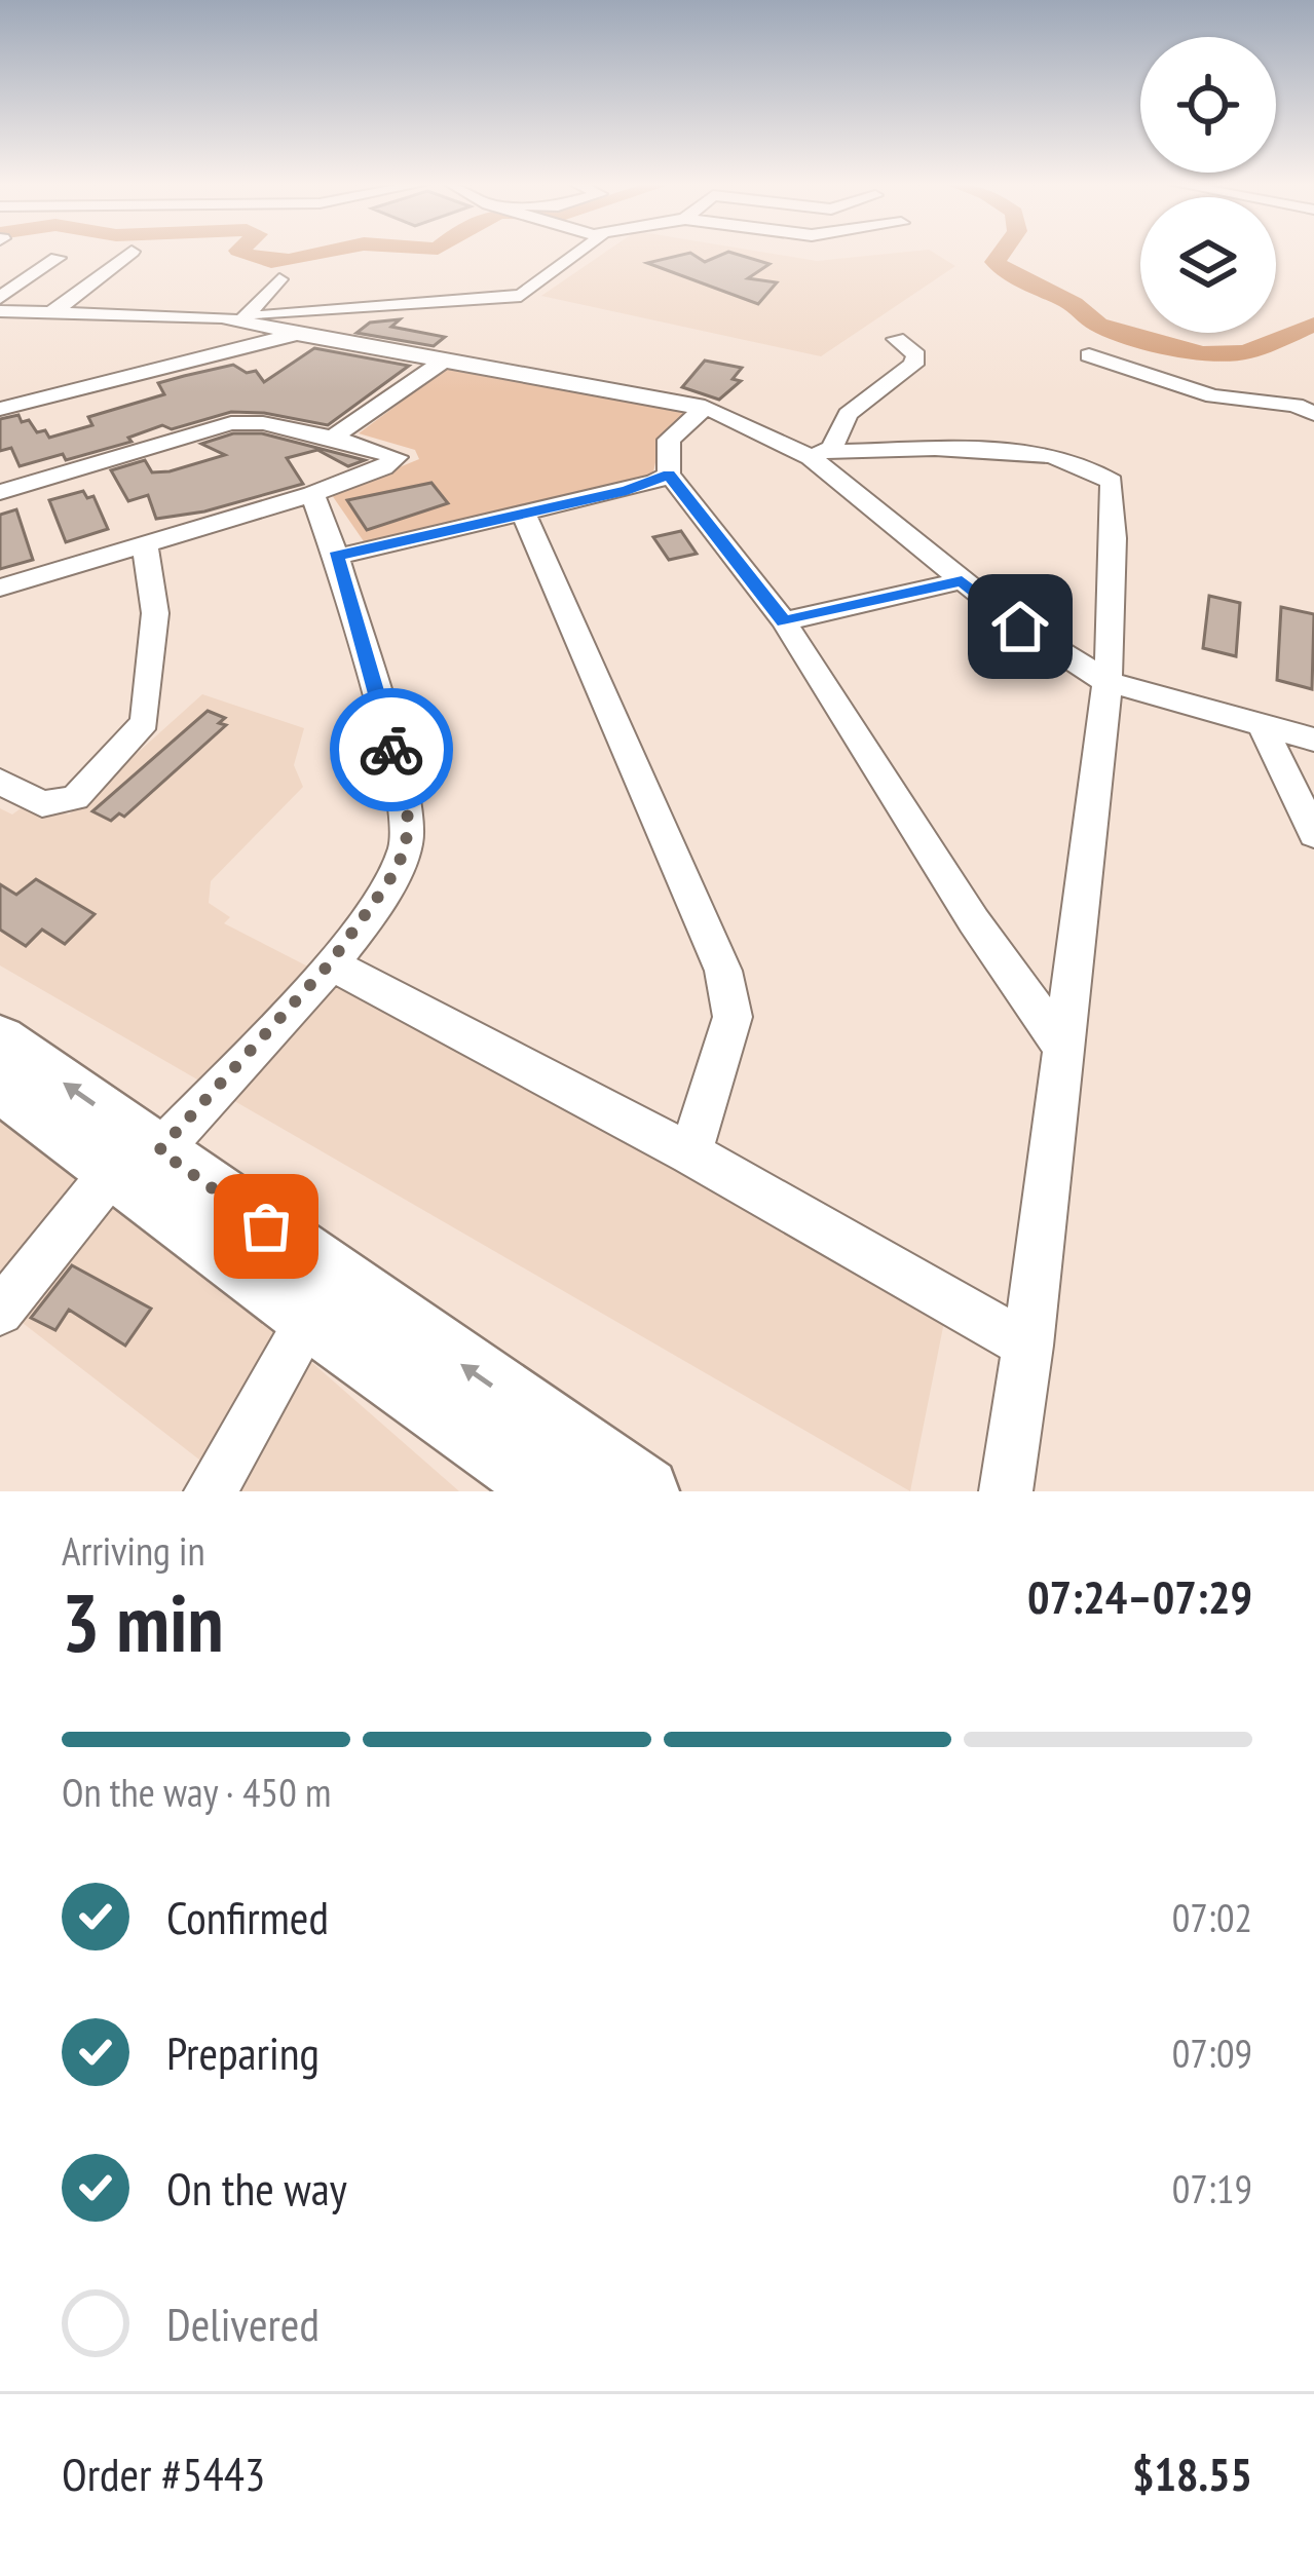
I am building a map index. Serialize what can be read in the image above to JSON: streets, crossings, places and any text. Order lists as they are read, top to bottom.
{
  "page": {
    "heading": ["3 min", "Arriving in", "07:24–07:29"],
    "panel": ["Order #5443", "$18.55"],
    "bar": "On the way · 450 m",
    "list": [
      ["Confirmed", "07:02"],
      ["Preparing", "07:09"],
      ["On the way", "07:19"],
      "Delivered"
    ]
  }
}
